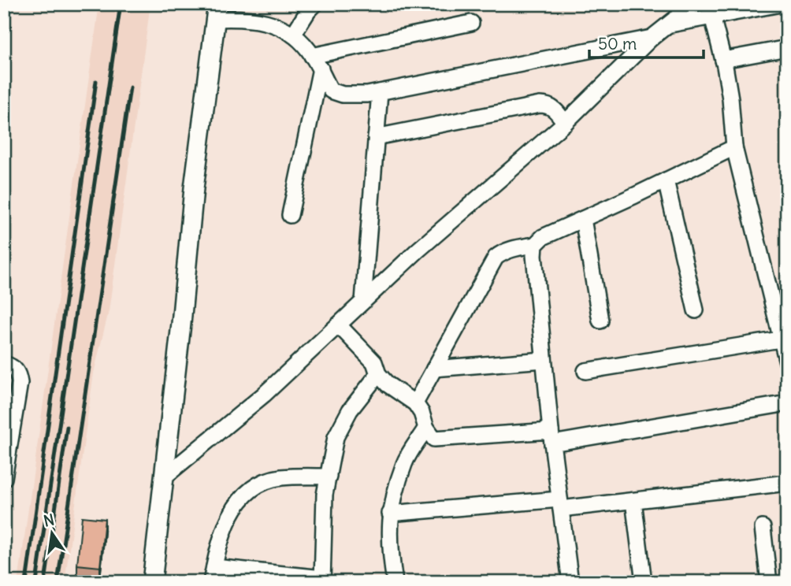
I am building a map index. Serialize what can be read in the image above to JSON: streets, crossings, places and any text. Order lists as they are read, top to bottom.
{
  "scale_bar": "50 m",
  "north": "top"
}
